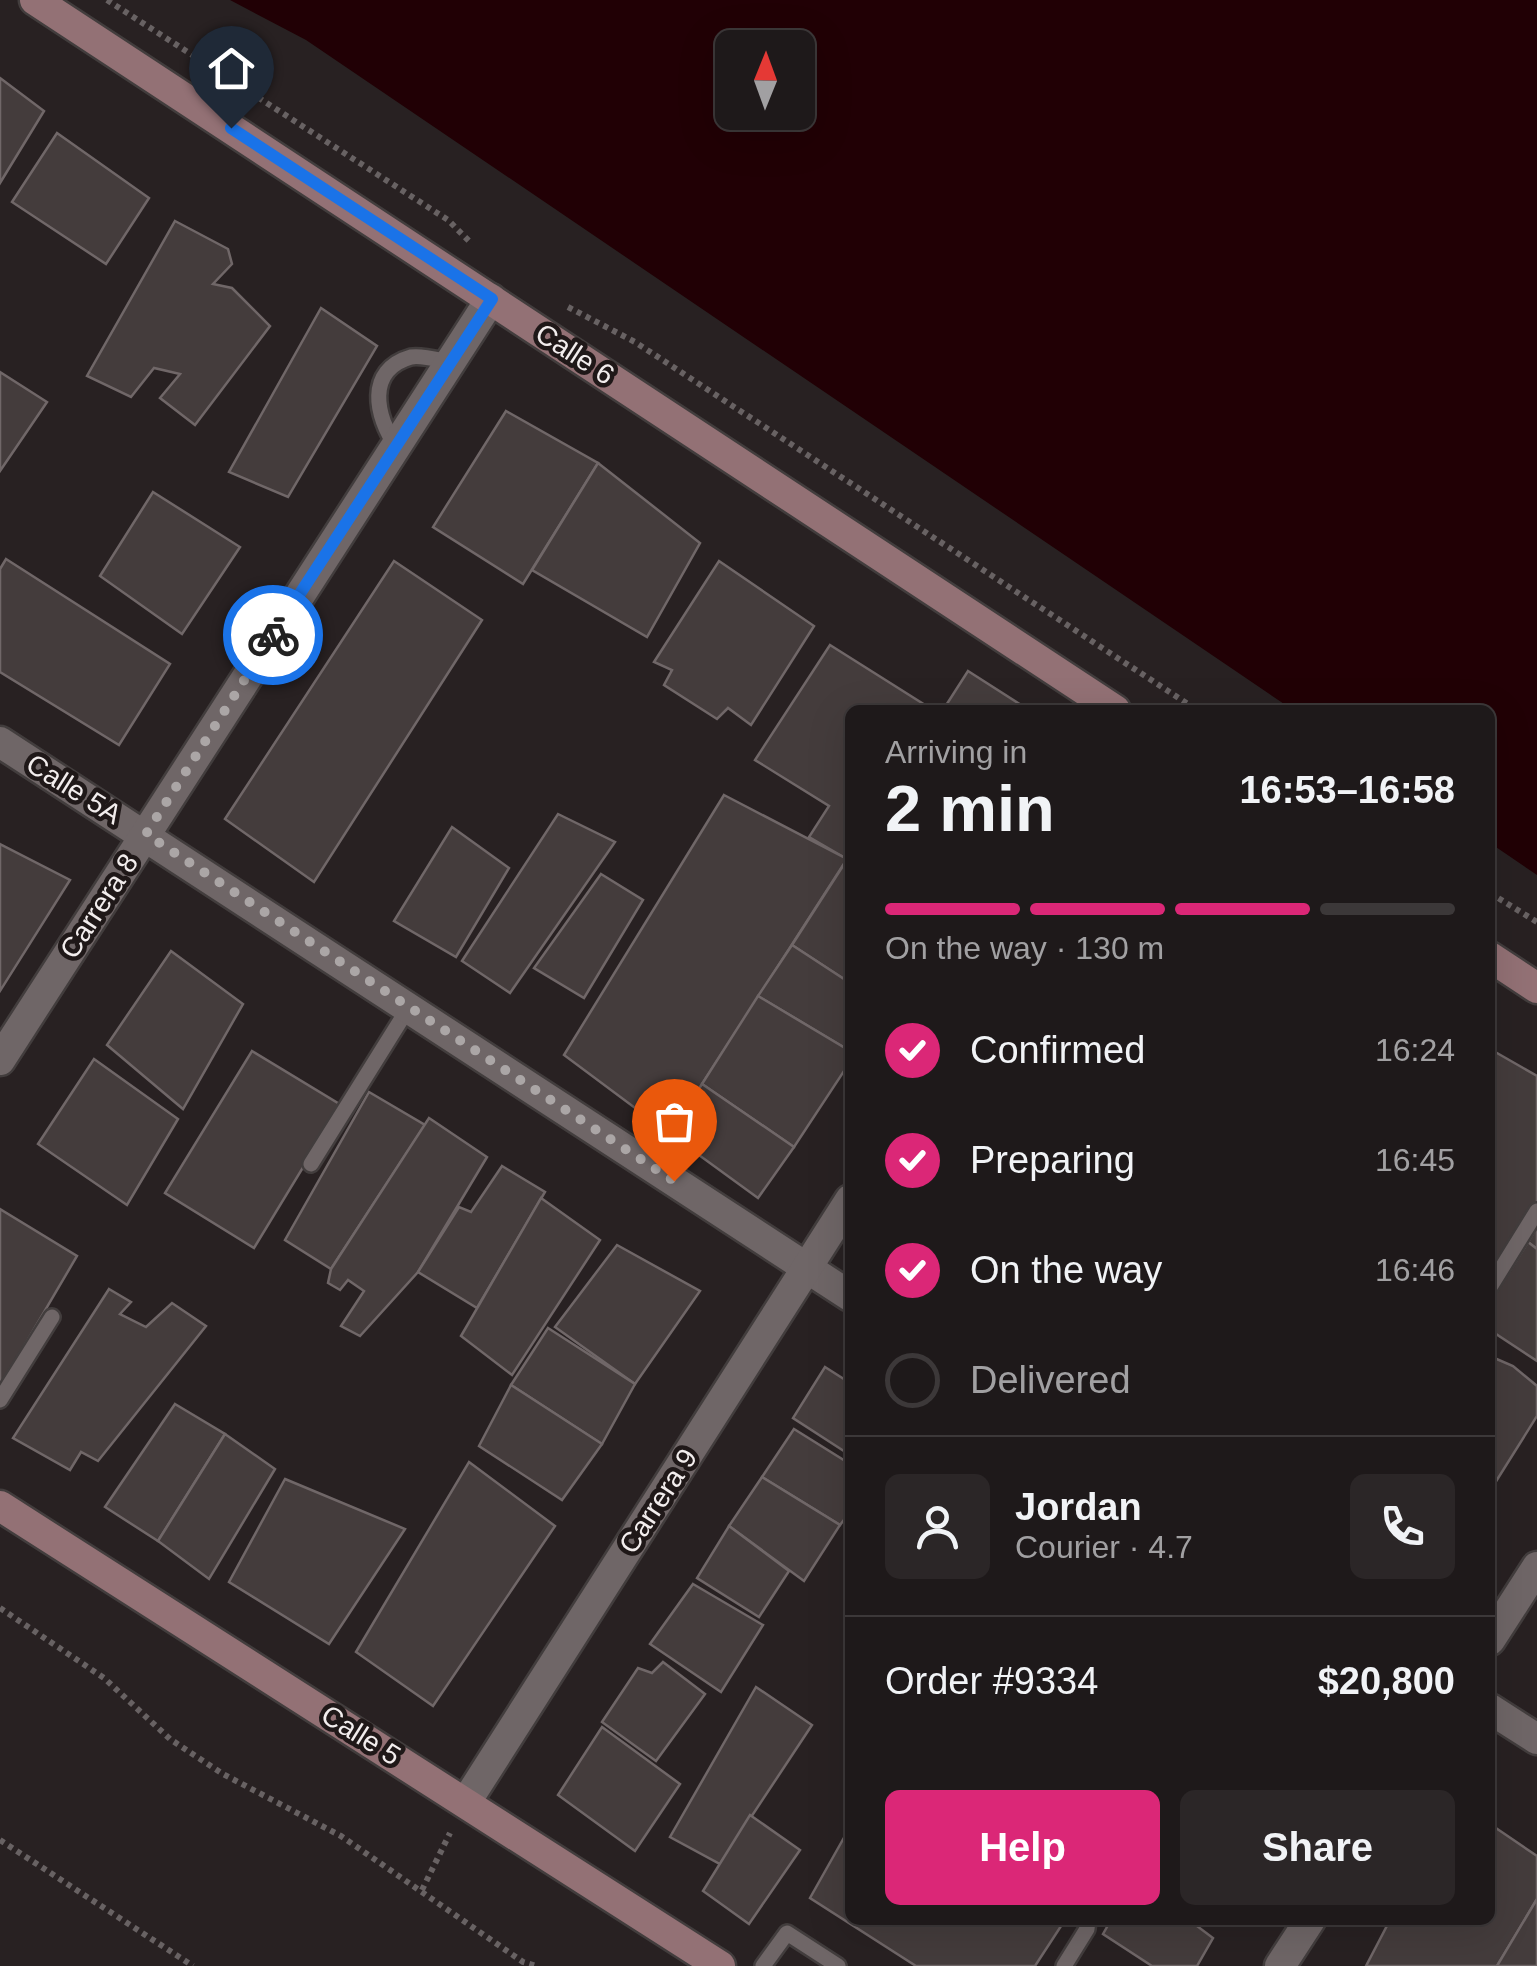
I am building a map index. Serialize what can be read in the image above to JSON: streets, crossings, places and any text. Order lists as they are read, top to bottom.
{
  "streets": {
    "street": [
      "Calle 6",
      "Calle 5A",
      "Carrera 8",
      "Carrera 9",
      "Calle 5"
    ]
  },
  "crossings": [
    ["Calle 6", "Carrera 8"],
    ["Calle 5A", "Carrera 8"],
    ["Calle 5A", "Carrera 9"],
    ["Carrera 9", "Calle 5"]
  ],
  "north": "top",
  "page": {
    "heading": ["2 min", "Arriving in", "16:53–16:58"],
    "panel": [
      "Jordan",
      "Courier · 4.7",
      "Order #9334",
      "$20,800"
    ],
    "bar": "On the way · 130 m",
    "list": [
      ["Confirmed", "16:24"],
      ["Preparing", "16:45"],
      ["On the way", "16:46"],
      "Delivered"
    ],
    "buttons": ["Help", "Share"]
  }
}
